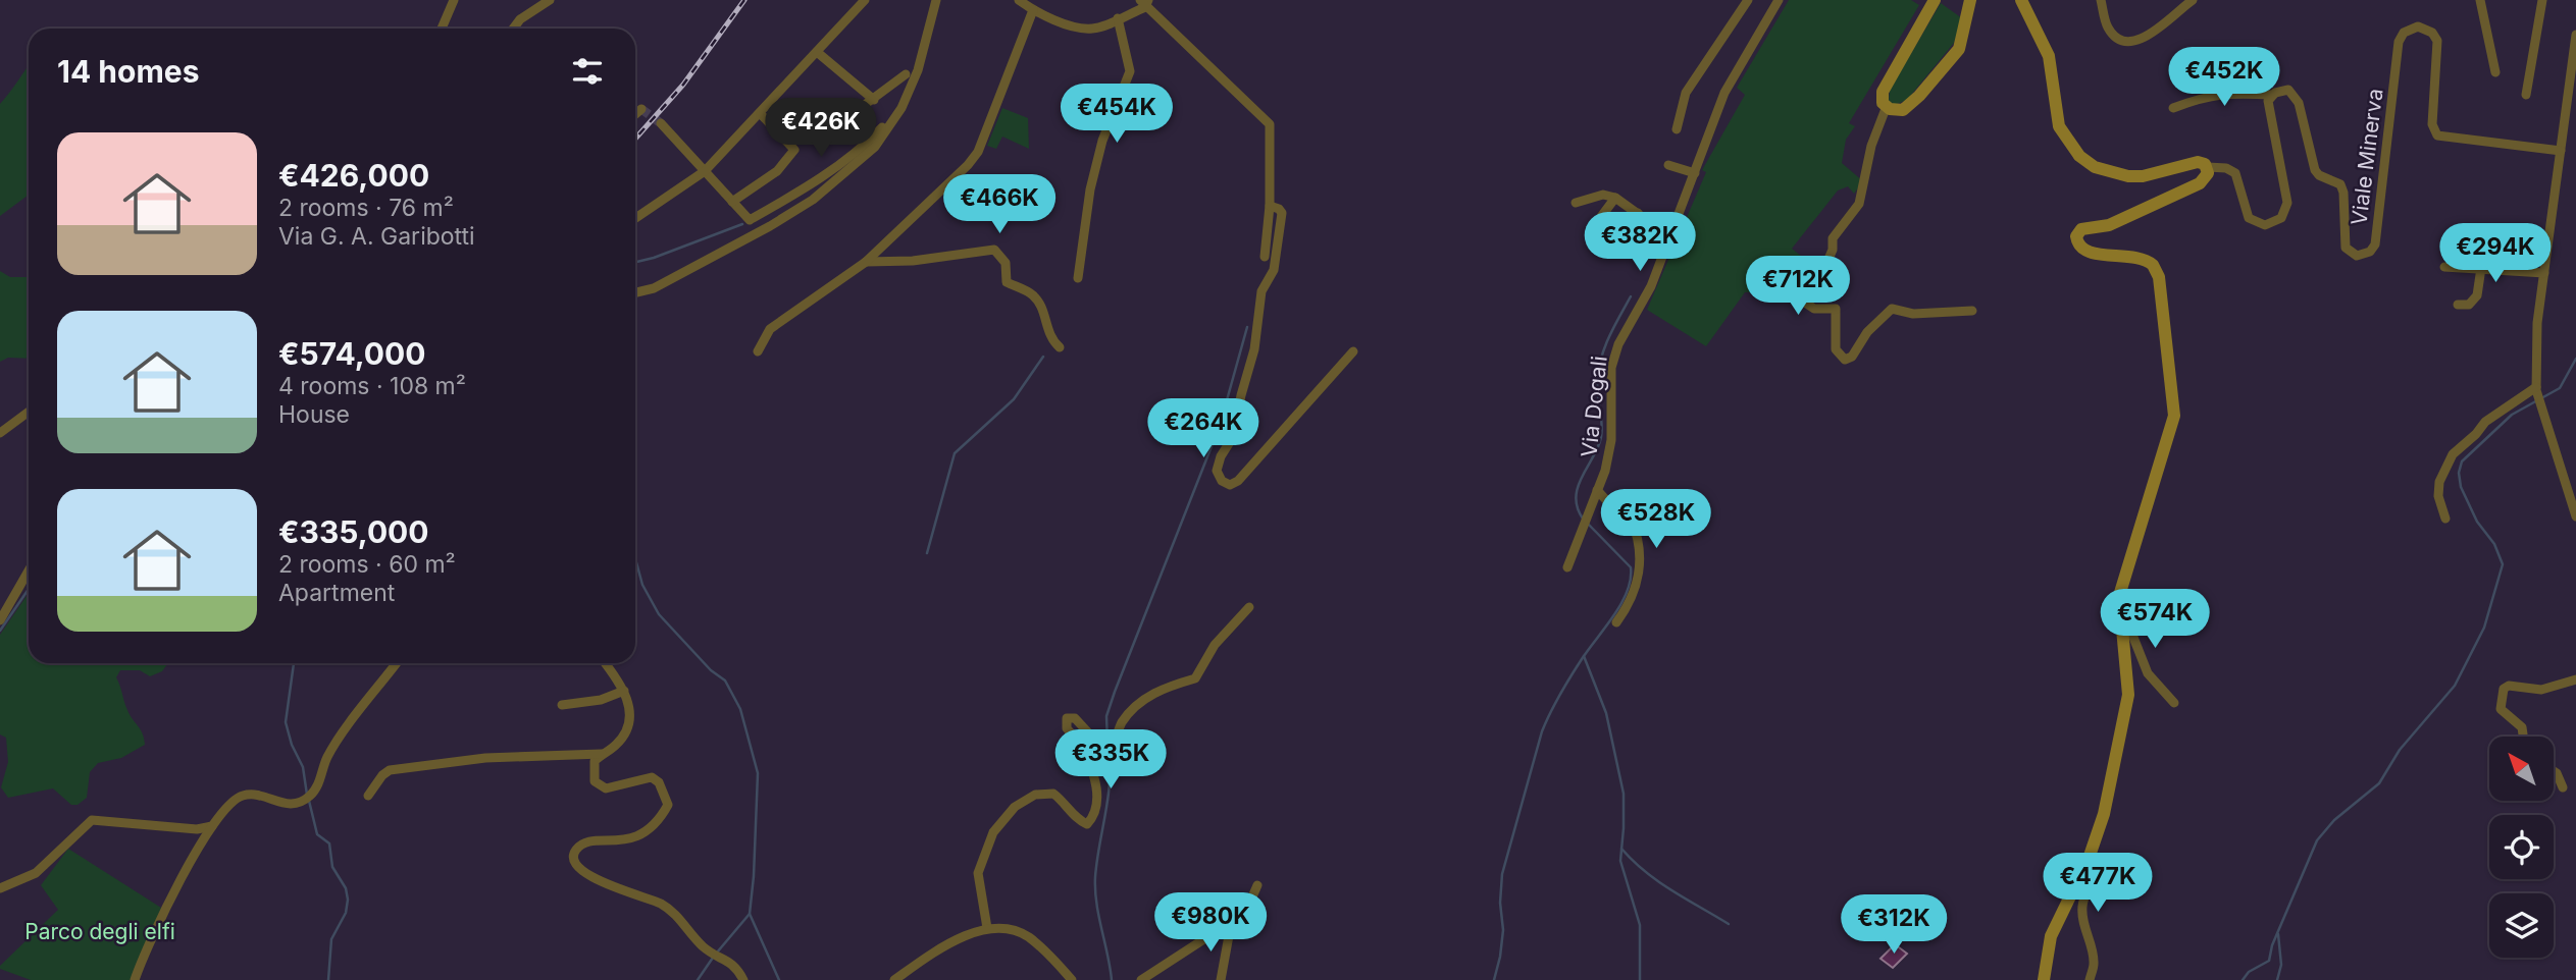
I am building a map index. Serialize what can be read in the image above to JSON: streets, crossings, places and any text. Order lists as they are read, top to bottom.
{
  "streets": {
    "street": ["Viale Minerva", "Via Dogali"]
  },
  "parks": ["Parco degli elfi"],
  "north": "top left",
  "page": {
    "heading": "14 homes",
    "price": [
      "€452K",
      "€454K",
      "€426K",
      "€466K",
      "€382K",
      "€294K",
      "€712K",
      "€264K",
      "€528K",
      "€574K",
      "€335K",
      "€477K",
      "€980K",
      "€312K"
    ],
    "list": [
      {
        "name": "€426,000",
        "note": "2 rooms · 76 m² · Via G. A. Garibotti"
      },
      {
        "name": "€574,000",
        "note": "4 rooms · 108 m² · House"
      },
      {
        "name": "€335,000",
        "note": "2 rooms · 60 m² · Apartment"
      }
    ]
  }
}
